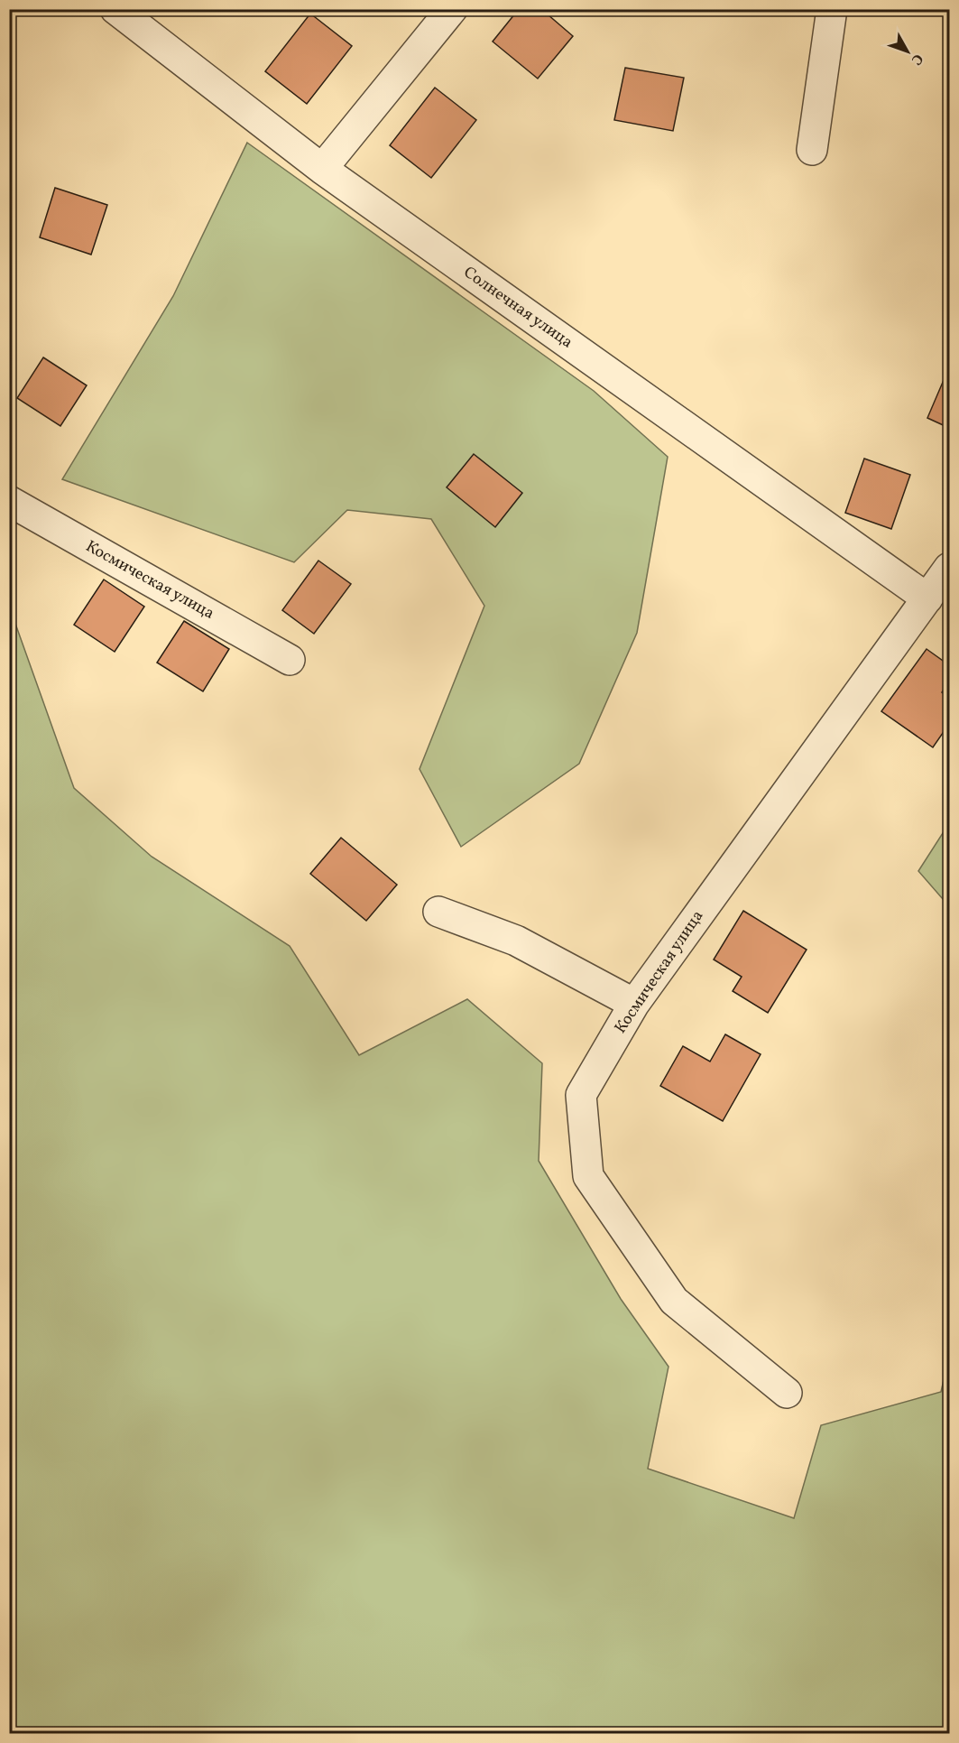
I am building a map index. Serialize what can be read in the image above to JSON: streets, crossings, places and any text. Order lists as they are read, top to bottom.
{
  "streets": {
    "street": ["Солнечная улица", "Космическая улица"]
  },
  "crossings": [
    ["Солнечная улица", "Космическая улица"]
  ],
  "north": "bottom right"
}
